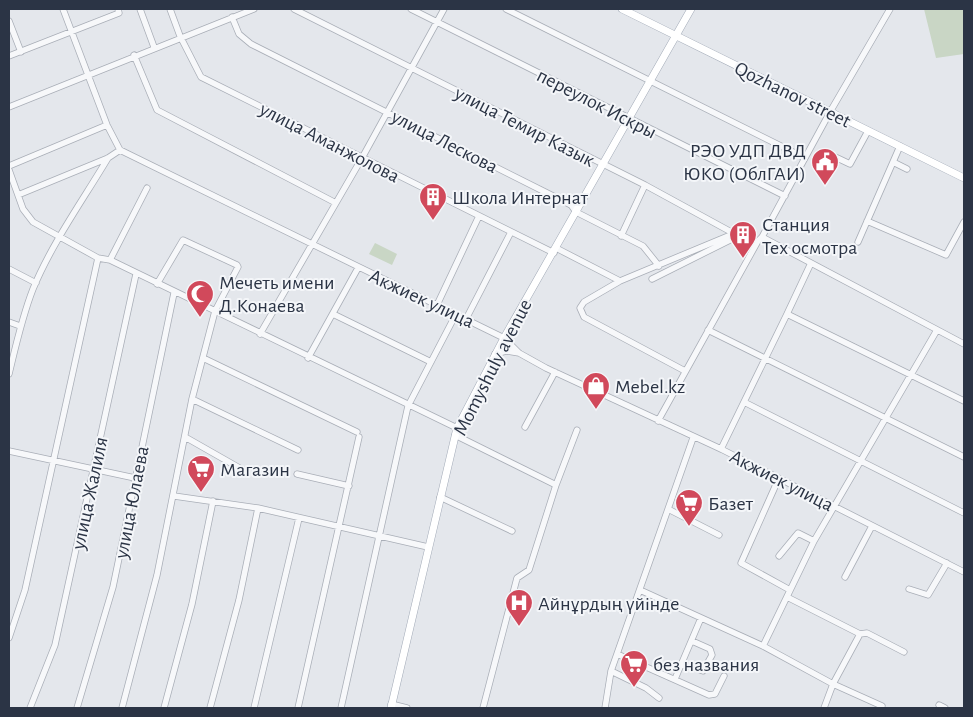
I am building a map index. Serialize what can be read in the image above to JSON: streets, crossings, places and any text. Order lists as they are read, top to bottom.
{
  "streets": {
    "main road": ["Qozhanov street", "Momyshuly avenue"],
    "street": [
      "переулок Искры",
      "улица Темир Казык",
      "улица Лескова",
      "улица Аманжолова",
      "Акжиек улица",
      "улица Жалиля",
      "улица Юлаева"
    ]
  },
  "crossings": [
    ["Qozhanov street", "Momyshuly avenue"],
    ["переулок Искры", "Momyshuly avenue"],
    ["улица Темир Казык", "Momyshuly avenue"],
    ["улица Лескова", "Momyshuly avenue"],
    ["улица Аманжолова", "Momyshuly avenue"],
    ["Акжиек улица", "Momyshuly avenue"]
  ],
  "places": {
    "public building": ["РЭО УДП ДВД ЮКО (ОблГАИ)"],
    "building": ["Школа Интернат", "Станция Тех осмотра"],
    "mosque": ["Мечеть имени Д.Конаева"],
    "shop": ["Mebel.kz"],
    "supermarket": ["Магазин", "Базет", "без названия"],
    "hospital": ["Айнұрдың үйінде"]
  }
}
